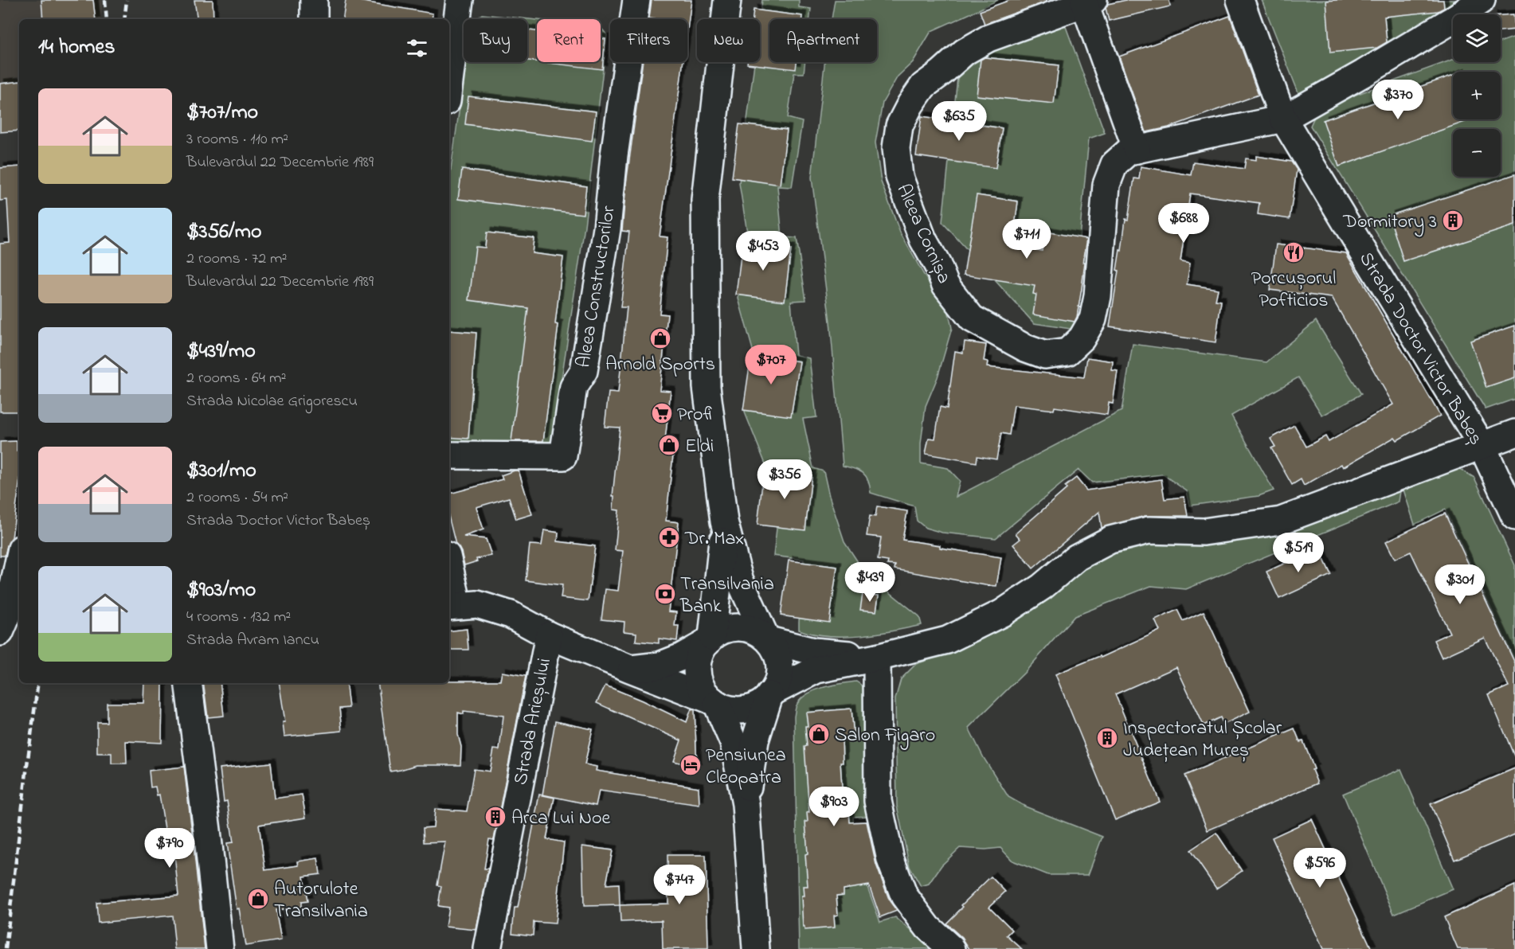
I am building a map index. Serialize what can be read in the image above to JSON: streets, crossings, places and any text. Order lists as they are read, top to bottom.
{
  "streets": {
    "street": [
      "Aleea Cornișa",
      "Aleea Constructorilor",
      "Strada Doctor Victor Babeș",
      "Strada Arieșului"
    ]
  },
  "crossings": [
    ["Aleea Cornișa", "Strada Doctor Victor Babeș"]
  ],
  "places": {
    "building": ["Dormitory 3", "Inspectoratul Școlar Județean Mureș", "Arca Lui Noe"],
    "restaurant": ["Porcușorul Pofticios"],
    "shop": [
      "Arnold Sports",
      "Eldi",
      "Salon Figaro",
      "Autorulote Transilvania"
    ],
    "supermarket": ["Profi"],
    "pharmacy": ["Dr. Max"],
    "bank": ["Transilvania Bank"],
    "hotel": ["Pensiunea Cleopatra"]
  },
  "page": {
    "map_buttons": ["+", "−"],
    "chip": [
      "Buy",
      "Rent",
      "Filters",
      "New",
      "Apartment"
    ],
    "heading": "14 homes",
    "list": [
      {
        "name": "$707/mo",
        "note": "3 rooms · 110 m² · Bulevardul 22 Decembrie 1989"
      },
      {
        "name": "$356/mo",
        "note": "2 rooms · 72 m² · Bulevardul 22 Decembrie 1989"
      },
      {
        "name": "$439/mo",
        "note": "2 rooms · 64 m² · Strada Nicolae Grigorescu"
      },
      {
        "name": "$301/mo",
        "note": "2 rooms · 54 m² · Strada Doctor Victor Babeș"
      },
      {
        "name": "$903/mo",
        "note": "4 rooms · 132 m² · Strada Avram Iancu"
      }
    ],
    "price": [
      "$370",
      "$635",
      "$688",
      "$711",
      "$453",
      "$707",
      "$356",
      "$519",
      "$439",
      "$301",
      "$903",
      "$790",
      "$596",
      "$747"
    ]
  }
}
